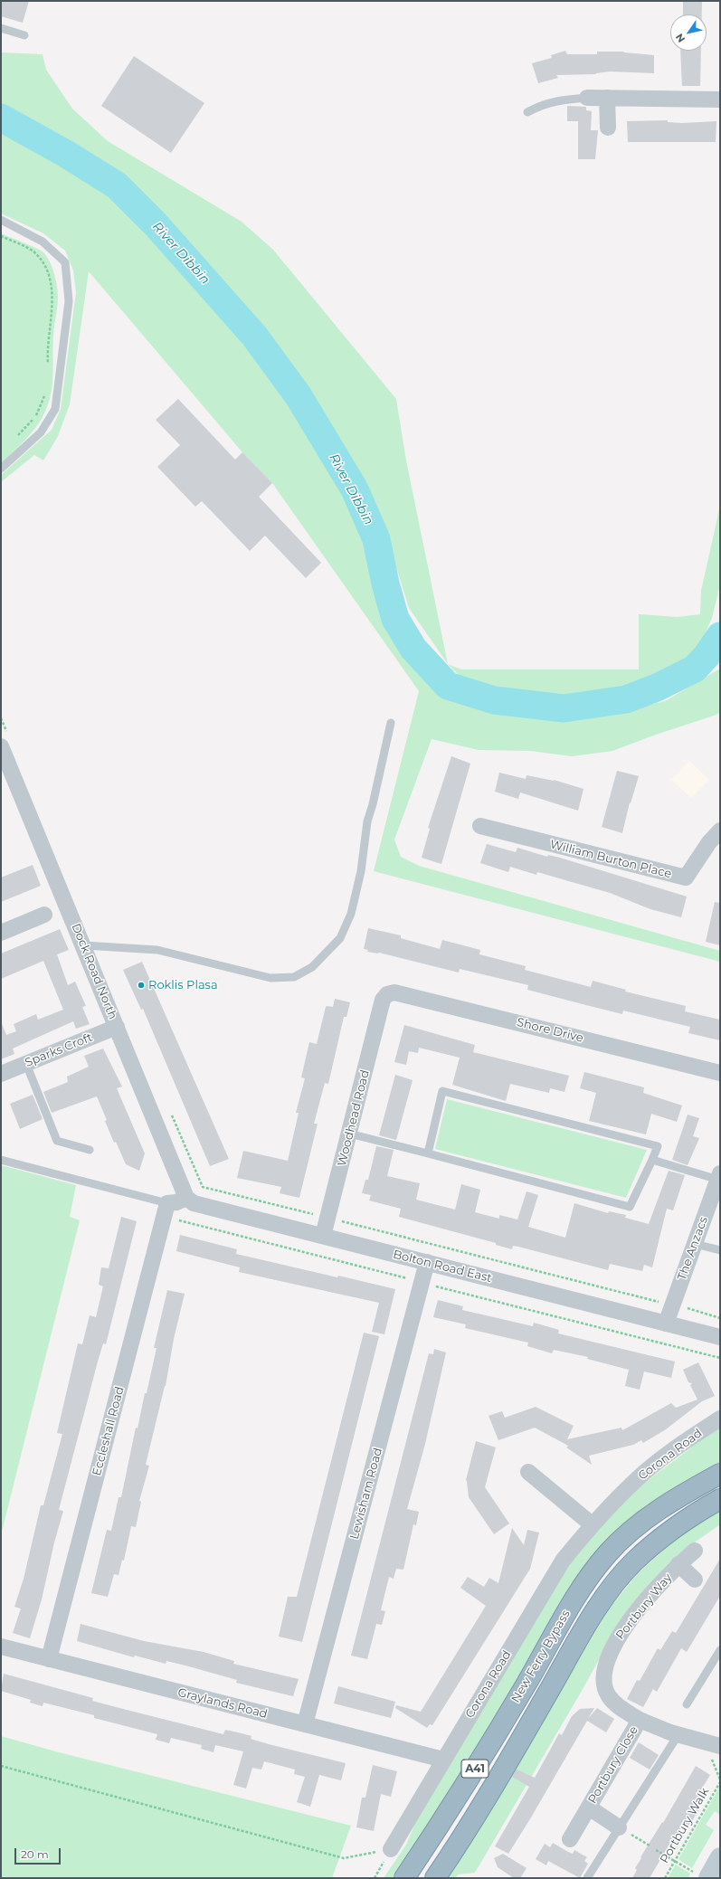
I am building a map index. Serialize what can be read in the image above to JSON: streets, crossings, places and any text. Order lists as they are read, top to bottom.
{
  "streets": {
    "highway": ["New Ferry Bypass", "A41"],
    "street": [
      "William Burton Place",
      "Dock Road North",
      "Shore Drive",
      "Sparks Croft",
      "Woodhead Road",
      "The Anzacs",
      "Bolton Road East",
      "Eccleshall Road",
      "Corona Road",
      "Lewisham Road",
      "Portbury Way",
      "Graylands Road",
      "Portbury Close"
    ],
    "path": ["Portbury Walk"]
  },
  "crossings": [
    ["Dock Road North", "Sparks Croft"],
    ["Dock Road North", "Bolton Road East"],
    ["Shore Drive", "Woodhead Road"],
    ["Woodhead Road", "Bolton Road East"],
    ["The Anzacs", "Bolton Road East"],
    ["Bolton Road East", "Lewisham Road"],
    ["Eccleshall Road", "Graylands Road"],
    ["Corona Road", "Graylands Road"],
    ["Lewisham Road", "Graylands Road"],
    ["Portbury Way", "Portbury Close"]
  ],
  "water": ["River Dibbin"],
  "places": ["Roklis Plasa"],
  "scale_bar": "20 m",
  "north": "bottom left"
}
